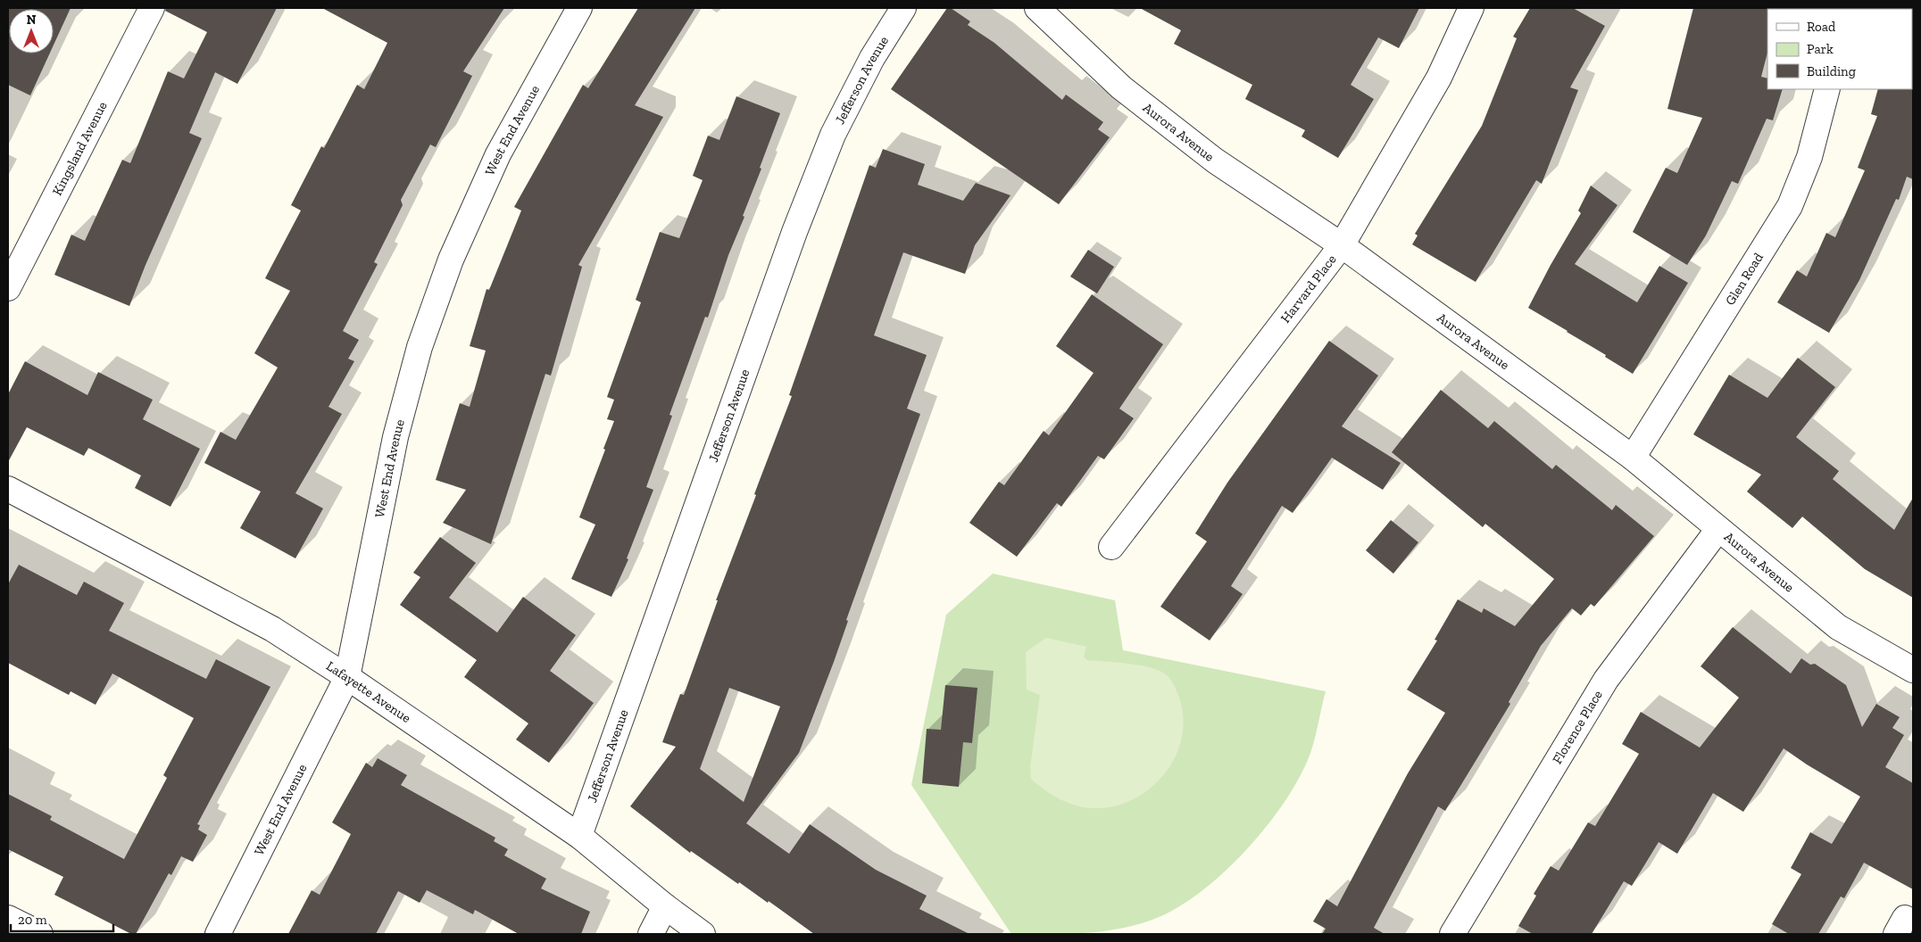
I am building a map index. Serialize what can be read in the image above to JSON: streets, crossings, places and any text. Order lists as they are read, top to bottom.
{
  "streets": {
    "street": [
      "Jefferson Avenue",
      "West End Avenue",
      "Aurora Avenue",
      "Kingsland Avenue",
      "Glen Road",
      "Harvard Place",
      "Lafayette Avenue",
      "Florence Place"
    ]
  },
  "crossings": [
    ["Jefferson Avenue", "Lafayette Avenue"],
    ["West End Avenue", "Lafayette Avenue"],
    ["Aurora Avenue", "Glen Road"],
    ["Aurora Avenue", "Harvard Place"],
    ["Aurora Avenue", "Florence Place"]
  ],
  "legend": ["Road", "Park", "Building"],
  "scale_bar": "20 m",
  "north": "top"
}
